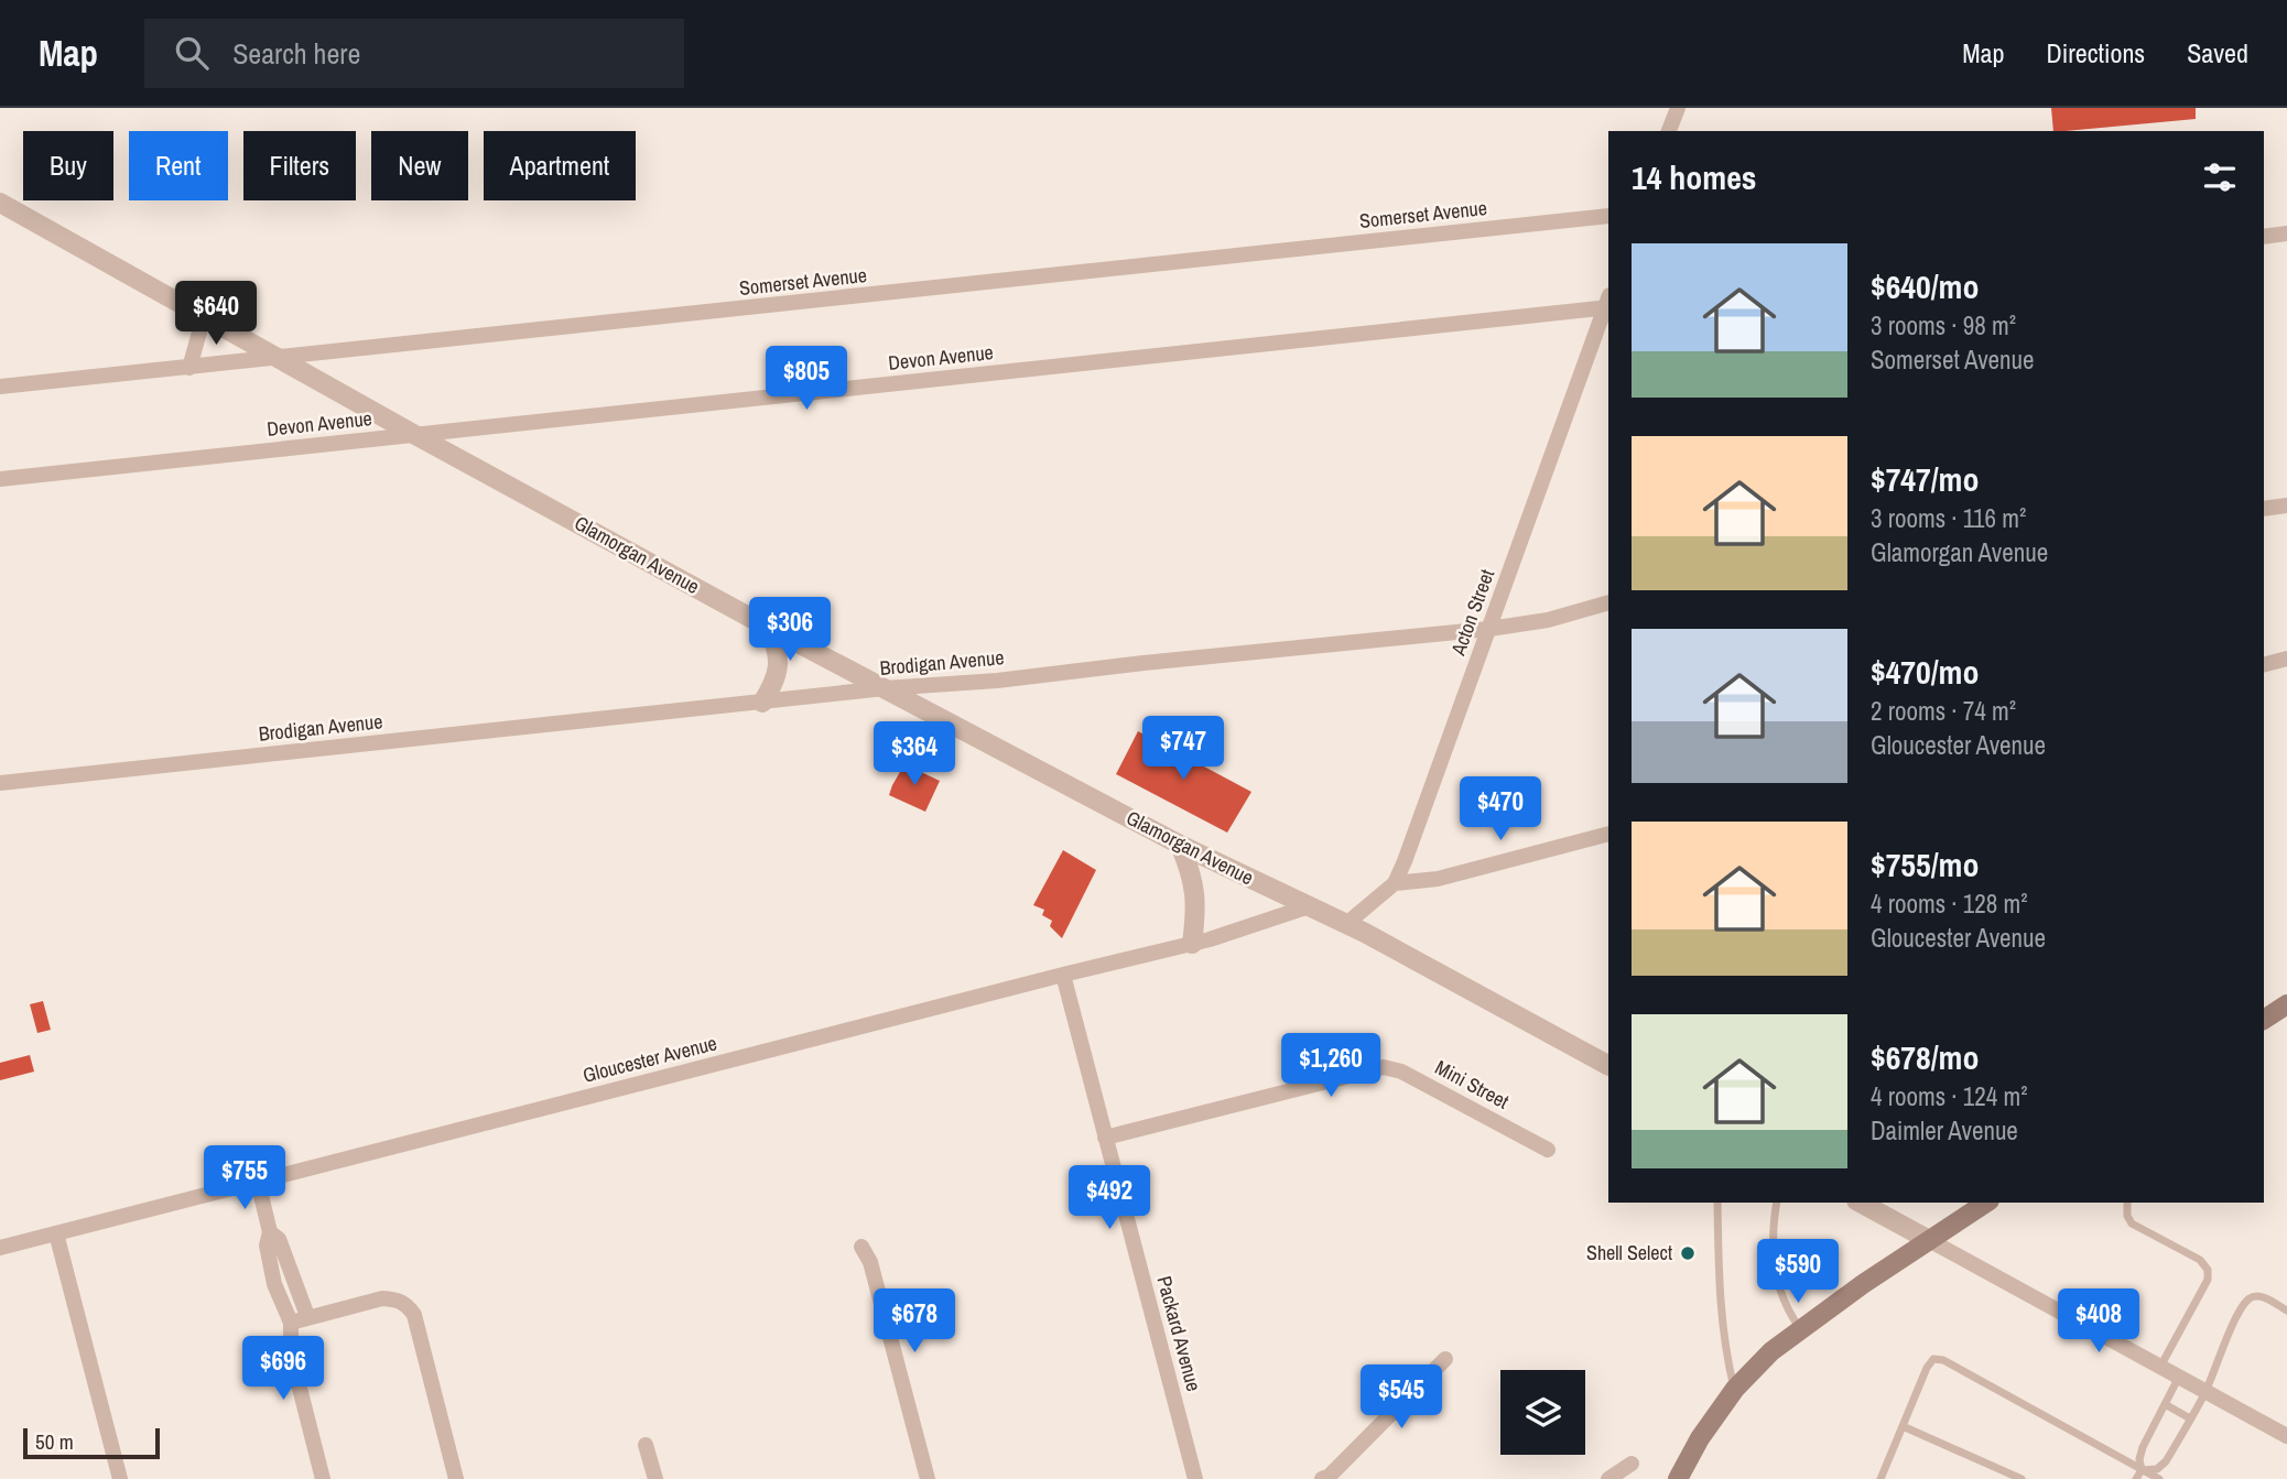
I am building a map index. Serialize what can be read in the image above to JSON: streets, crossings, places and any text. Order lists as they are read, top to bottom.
{
  "streets": {
    "street": [
      "Somerset Avenue",
      "Devon Avenue",
      "Glamorgan Avenue",
      "Acton Street",
      "Brodigan Avenue",
      "Gloucester Avenue",
      "Mini Street",
      "Packard Avenue"
    ]
  },
  "crossings": [
    ["Somerset Avenue", "Glamorgan Avenue"],
    ["Devon Avenue", "Glamorgan Avenue"],
    ["Devon Avenue", "Acton Street"],
    ["Glamorgan Avenue", "Acton Street"],
    ["Glamorgan Avenue", "Brodigan Avenue"],
    ["Glamorgan Avenue", "Gloucester Avenue"],
    ["Acton Street", "Brodigan Avenue"],
    ["Gloucester Avenue", "Packard Avenue"],
    ["Mini Street", "Packard Avenue"]
  ],
  "places": ["Shell Select"],
  "scale_bar": "50 m",
  "page": {
    "header": "Map",
    "search": "Search here",
    "nav": ["Map", "Directions", "Saved"],
    "chip": [
      "Buy",
      "Rent",
      "Filters",
      "New",
      "Apartment"
    ],
    "heading": "14 homes",
    "list": [
      {
        "name": "$640/mo",
        "note": "3 rooms · 98 m² · Somerset Avenue"
      },
      {
        "name": "$747/mo",
        "note": "3 rooms · 116 m² · Glamorgan Avenue"
      },
      {
        "name": "$470/mo",
        "note": "2 rooms · 74 m² · Gloucester Avenue"
      },
      {
        "name": "$755/mo",
        "note": "4 rooms · 128 m² · Gloucester Avenue"
      },
      {
        "name": "$678/mo",
        "note": "4 rooms · 124 m² · Daimler Avenue"
      }
    ],
    "price": [
      "$640",
      "$805",
      "$306",
      "$747",
      "$364",
      "$470",
      "$1,260",
      "$755",
      "$492",
      "$590",
      "$678",
      "$408",
      "$696",
      "$545"
    ],
    "scale": "50 m"
  }
}
